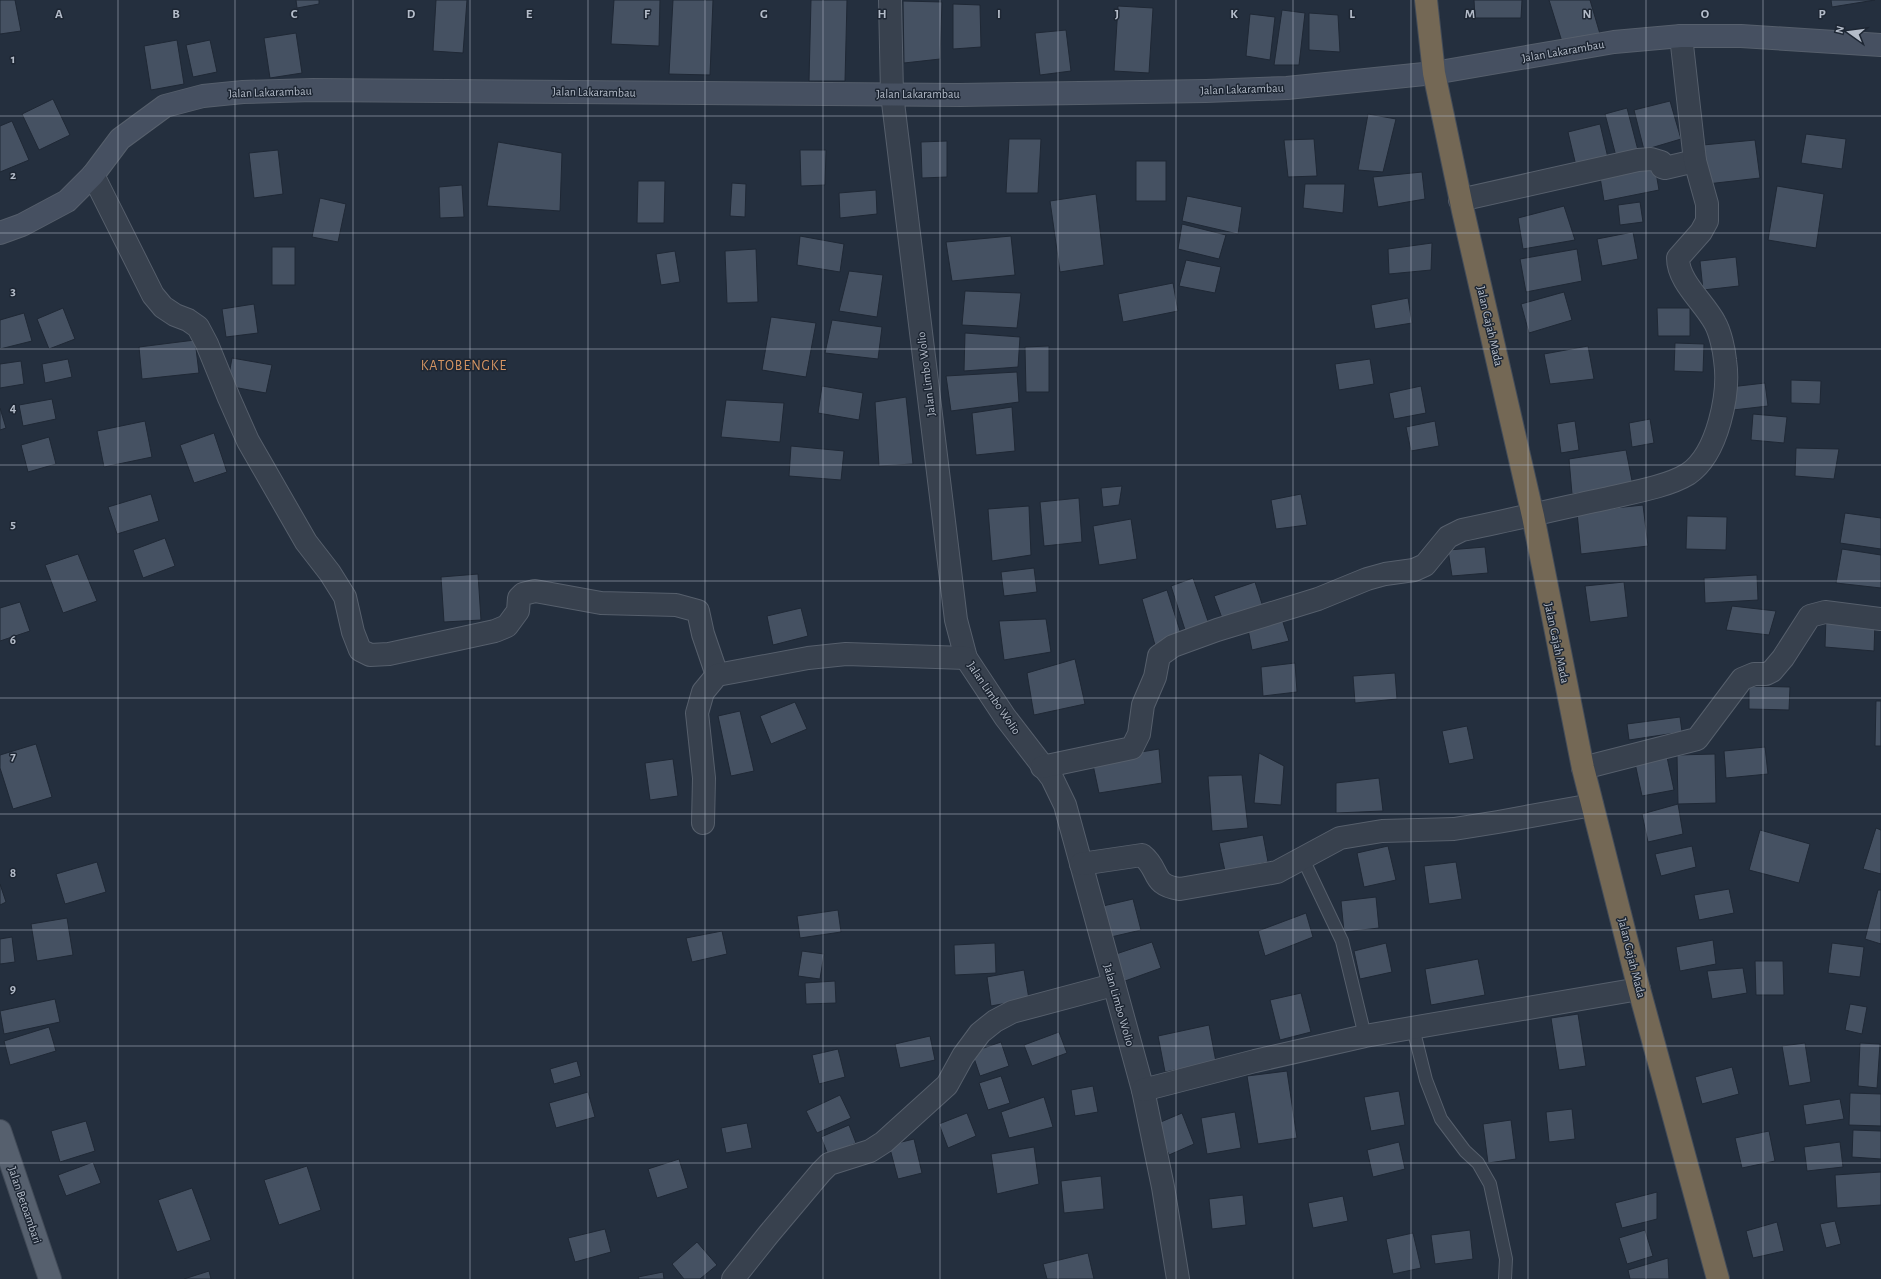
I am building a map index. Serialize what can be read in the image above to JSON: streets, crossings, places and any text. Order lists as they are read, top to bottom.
{
  "streets": {
    "highway": ["Jalan Gajah Mada"],
    "main road": ["Jalan Betoambari"],
    "street": ["Jalan Lakarambau", "Jalan Limbo Wolio"]
  },
  "crossings": [
    ["Jalan Lakarambau", "Jalan Gajah Mada"],
    ["Jalan Lakarambau", "Jalan Limbo Wolio"]
  ],
  "districts": ["KATOBENGKE"],
  "north": "left",
  "grid": {
    "columns": [
      "A",
      "B",
      "C",
      "D",
      "E",
      "F",
      "G",
      "H",
      "I",
      "J",
      "K",
      "L",
      "M",
      "N",
      "O",
      "P"
    ],
    "rows": [
      "1",
      "2",
      "3",
      "4",
      "5",
      "6",
      "7",
      "8",
      "9"
    ]
  }
}
